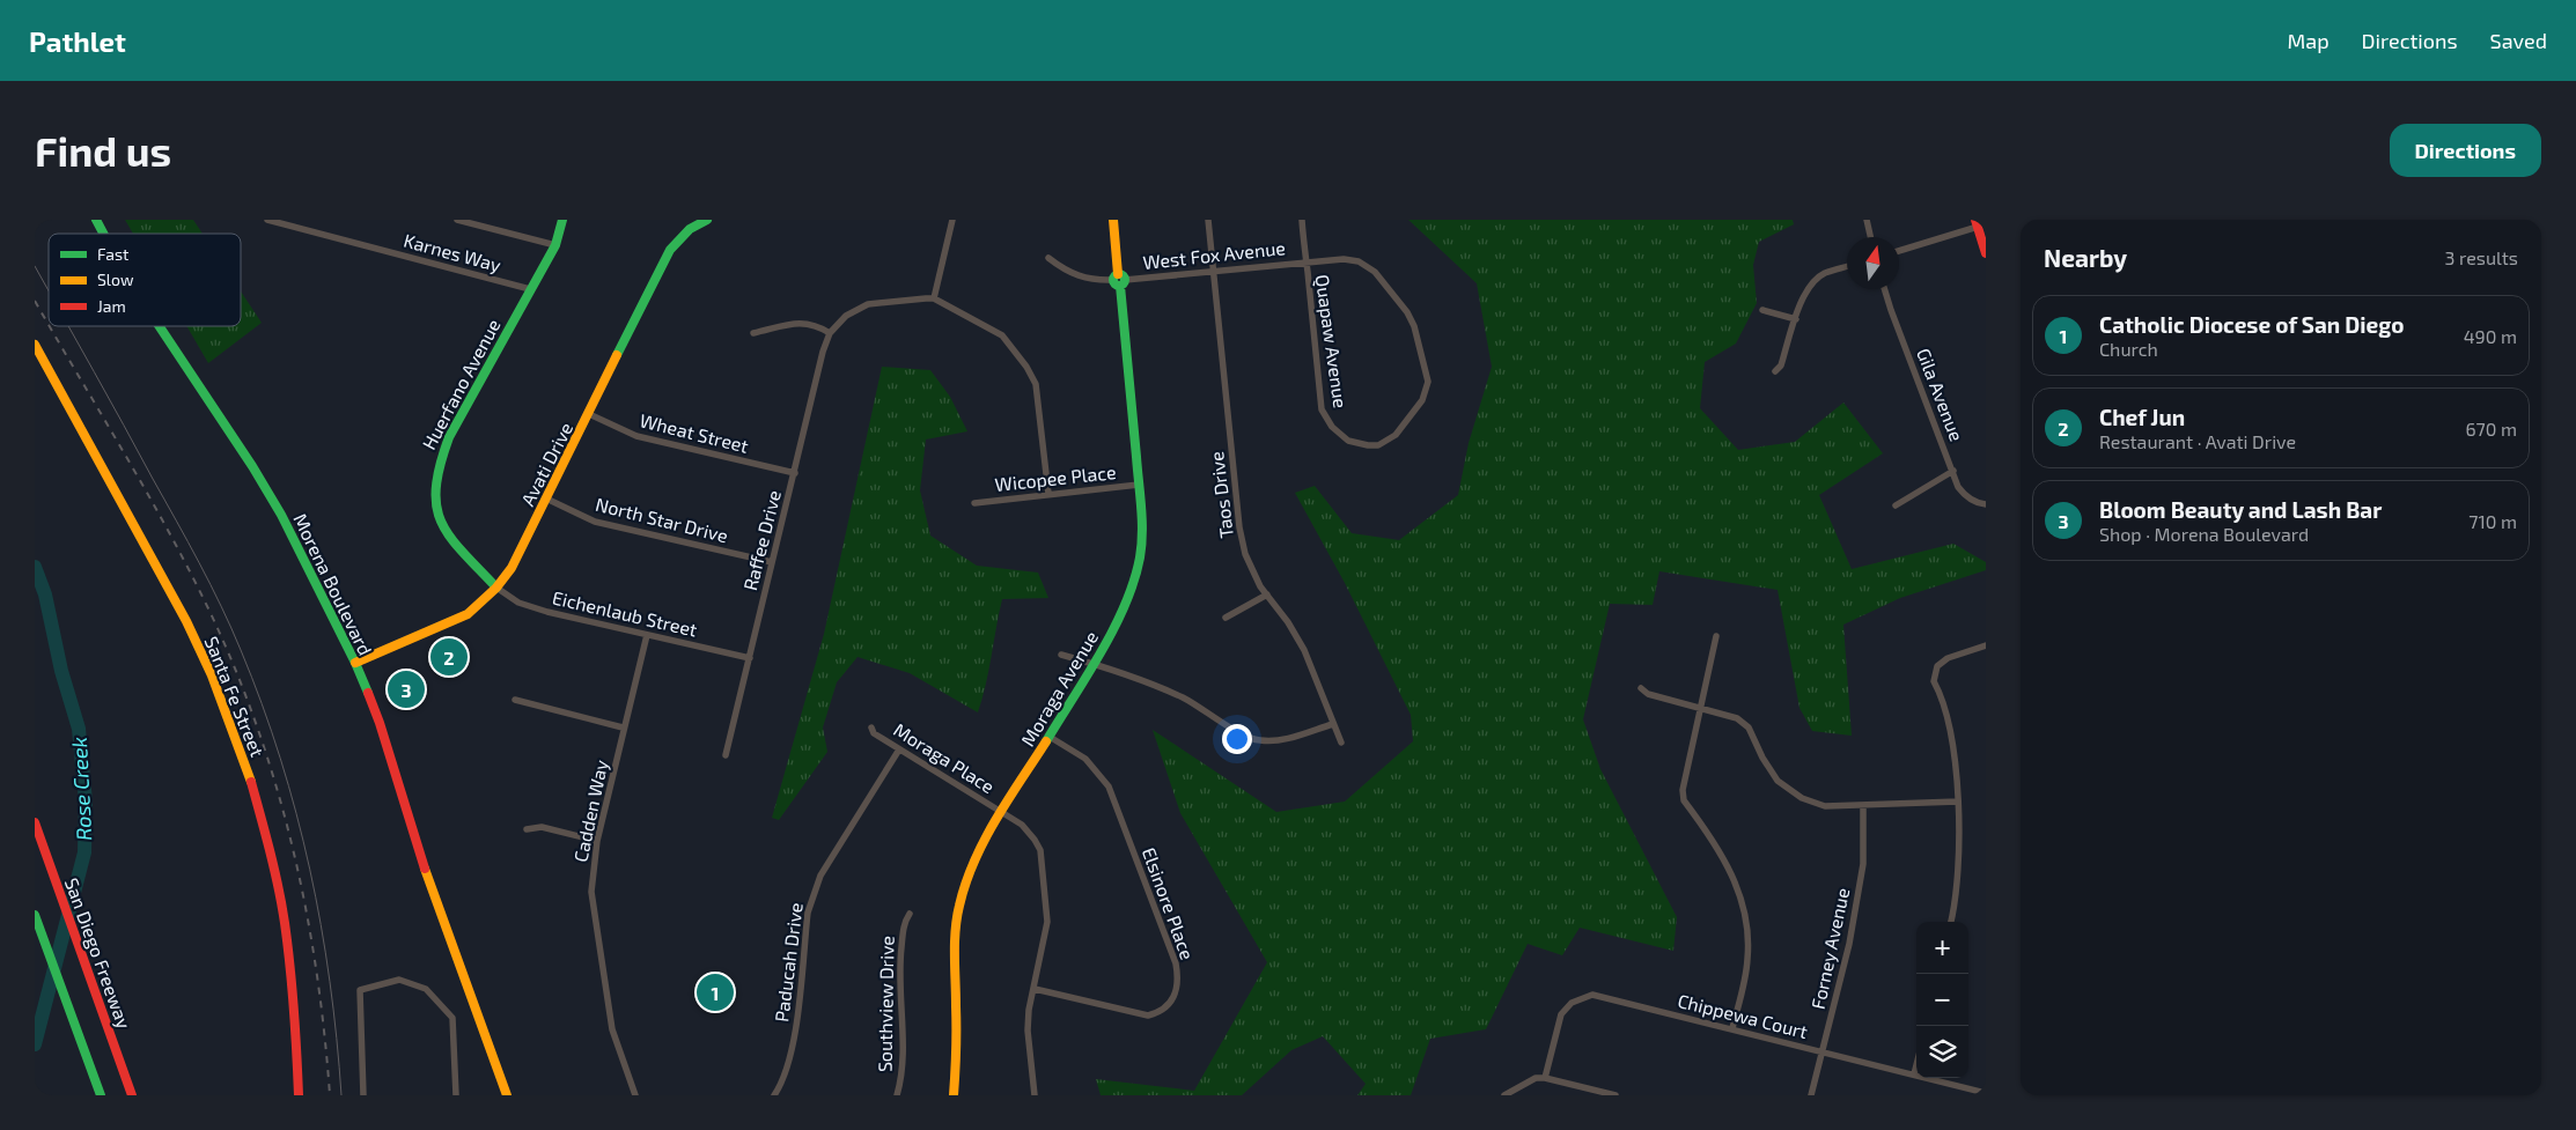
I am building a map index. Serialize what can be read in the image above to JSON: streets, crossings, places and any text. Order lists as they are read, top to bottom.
{
  "streets": {
    "main road": [
      "Huerfano Avenue",
      "Avati Drive",
      "Morena Boulevard",
      "Moraga Avenue",
      "Santa Fe Street",
      "San Diego Freeway"
    ],
    "street": [
      "Karnes Way",
      "West Fox Avenue",
      "Quapaw Avenue",
      "Gila Avenue",
      "Wheat Street",
      "Wicopee Place",
      "Taos Drive",
      "North Star Drive",
      "Raffee Drive",
      "Eichenlaub Street",
      "Moraga Place",
      "Cadden Way",
      "Elsinore Place",
      "Forney Avenue",
      "Paducah Drive",
      "Southview Drive",
      "Chippewa Court"
    ]
  },
  "crossings": [
    ["Karnes Way", "Huerfano Avenue"],
    ["West Fox Avenue", "Quapaw Avenue"],
    ["West Fox Avenue", "Taos Drive"],
    ["West Fox Avenue", "Moraga Avenue"],
    ["Huerfano Avenue", "Avati Drive"],
    ["Huerfano Avenue", "Eichenlaub Street"],
    ["Wheat Street", "Avati Drive"],
    ["Wheat Street", "Raffee Drive"],
    ["Avati Drive", "North Star Drive"],
    ["Avati Drive", "Morena Boulevard"],
    ["Avati Drive", "Eichenlaub Street"],
    ["Wicopee Place", "Moraga Avenue"],
    ["North Star Drive", "Raffee Drive"],
    ["Raffee Drive", "Eichenlaub Street"],
    ["Eichenlaub Street", "Cadden Way"],
    ["Moraga Avenue", "Moraga Place"],
    ["Moraga Avenue", "Elsinore Place"],
    ["Moraga Place", "Elsinore Place"],
    ["Moraga Place", "Paducah Drive"],
    ["Forney Avenue", "Chippewa Court"]
  ],
  "water": ["Rose Creek"],
  "legend": ["Fast", "Slow", "Jam"],
  "north": "top",
  "page": {
    "header": "Pathlet",
    "nav": ["Map", "Directions", "Saved"],
    "buttons": "Directions",
    "title": "Find us",
    "heading": ["Nearby", "3 results"],
    "list": [
      {
        "mark": "1",
        "name": "Catholic Diocese of San Diego",
        "note": "Church",
        "value": "490 m"
      },
      {
        "mark": "2",
        "name": "Chef Jun",
        "note": "Restaurant · Avati Drive",
        "value": "670 m"
      },
      {
        "mark": "3",
        "name": "Bloom Beauty and Lash Bar",
        "note": "Shop · Morena Boulevard",
        "value": "710 m"
      }
    ],
    "pins": ["2", "3", "1"],
    "map_buttons": ["+", "−"]
  }
}
